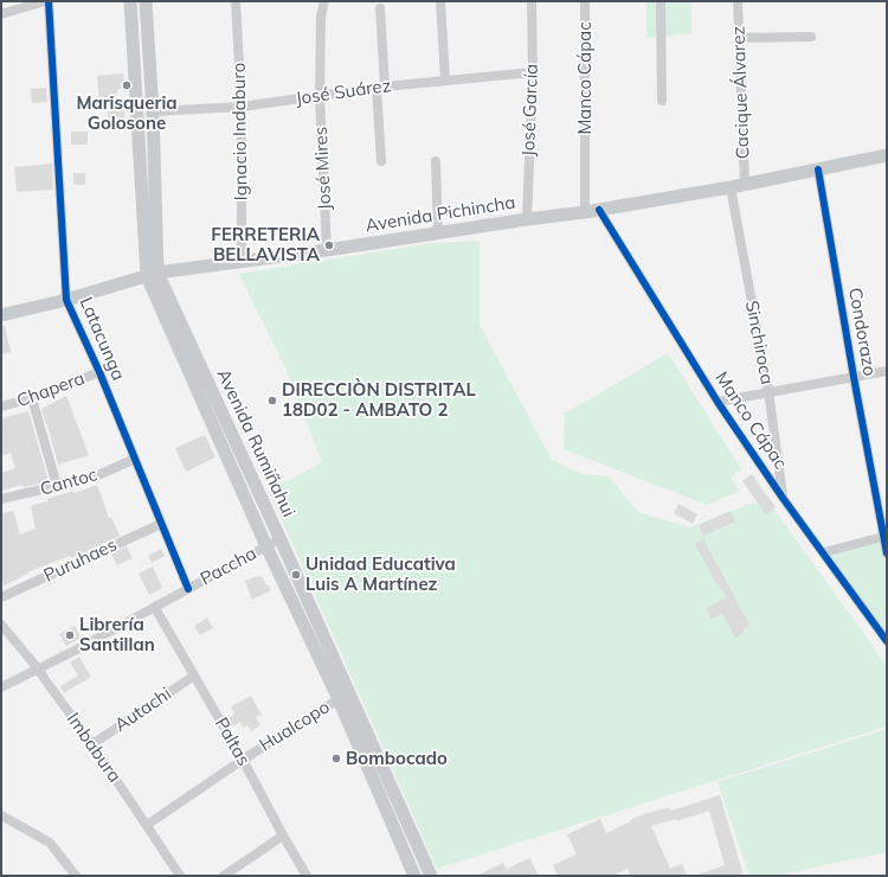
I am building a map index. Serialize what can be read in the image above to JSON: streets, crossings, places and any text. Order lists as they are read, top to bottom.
{
  "streets": {
    "main road": ["Avenida Pichincha", "Avenida Rumiñahui"],
    "street": [
      "Manco Cápac",
      "José Suárez",
      "Cacique Álvarez",
      "José García",
      "Ignacio Indaburo",
      "José Mires",
      "Condorazo",
      "Latacunga",
      "Sinchiroca",
      "Chapera",
      "Cantoc",
      "Puruhaes",
      "Paccha",
      "Autachi",
      "Hualcopo",
      "Paltas",
      "Imbabura"
    ]
  },
  "crossings": [
    ["Manco Cápac", "Avenida Pichincha"],
    ["Manco Cápac", "Sinchiroca"],
    ["José Suárez", "José García"],
    ["José Suárez", "Ignacio Indaburo"],
    ["José Suárez", "José Mires"],
    ["José Suárez", "Avenida Rumiñahui"],
    ["Cacique Álvarez", "Avenida Pichincha"],
    ["José García", "Avenida Pichincha"],
    ["Ignacio Indaburo", "Avenida Pichincha"],
    ["José Mires", "Avenida Pichincha"],
    ["Avenida Pichincha", "Condorazo"],
    ["Avenida Pichincha", "Latacunga"],
    ["Avenida Pichincha", "Sinchiroca"],
    ["Avenida Pichincha", "Avenida Rumiñahui"],
    ["Latacunga", "Chapera"],
    ["Latacunga", "Cantoc"],
    ["Latacunga", "Puruhaes"],
    ["Latacunga", "Paccha"],
    ["Avenida Rumiñahui", "Paccha"],
    ["Avenida Rumiñahui", "Hualcopo"],
    ["Paccha", "Paltas"],
    ["Paccha", "Imbabura"],
    ["Autachi", "Paltas"],
    ["Autachi", "Imbabura"],
    ["Hualcopo", "Paltas"],
    ["Hualcopo", "Imbabura"]
  ],
  "places": [
    "Marisqueria Golosone",
    "FERRETERIA BELLAVISTA",
    "DIRECCIÒN DISTRITAL 18D02 - AMBATO 2",
    "Unidad Educativa Luis A Martínez",
    "Librería Santillan",
    "Bombocado"
  ]
}
